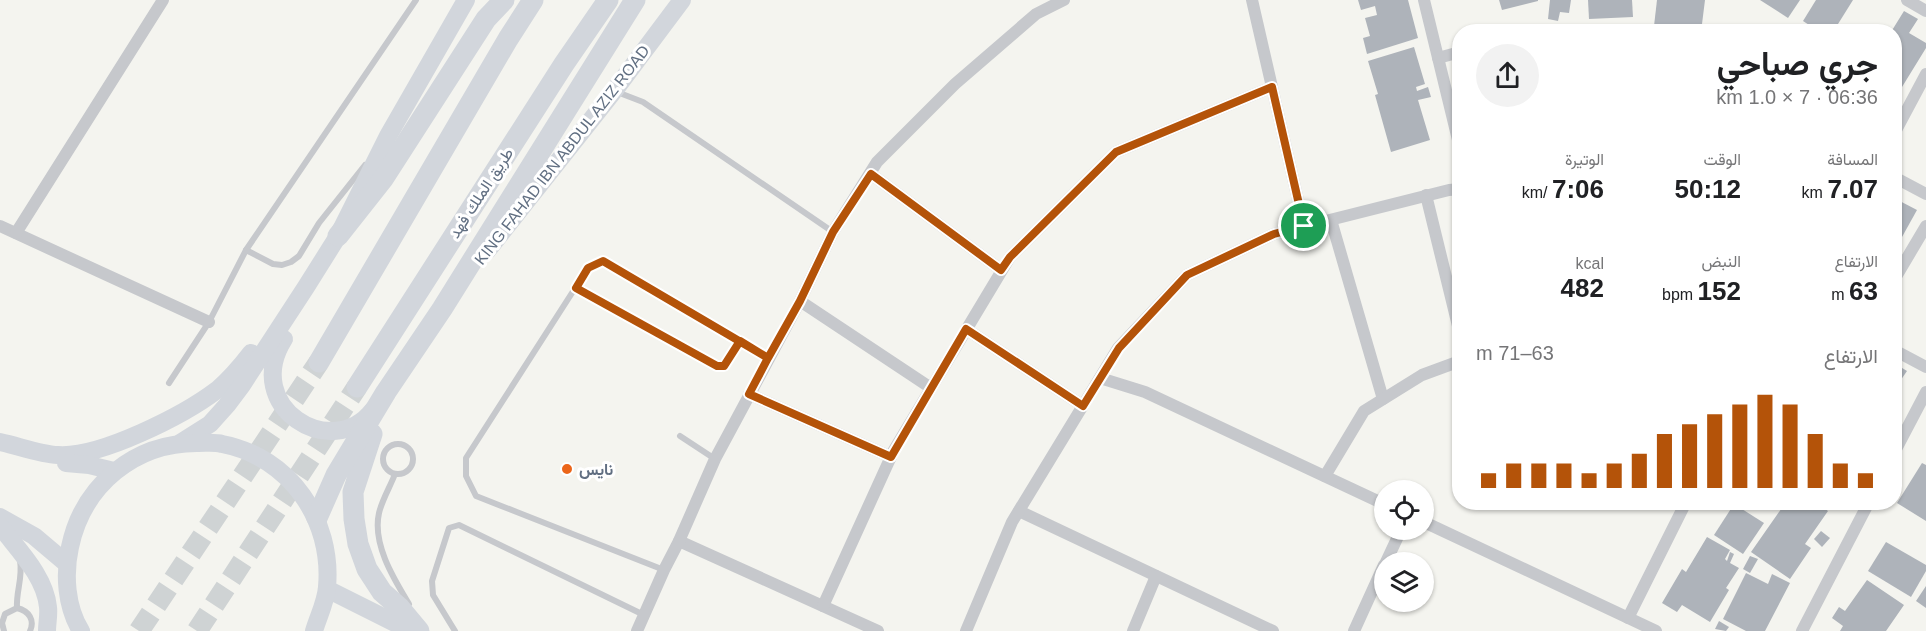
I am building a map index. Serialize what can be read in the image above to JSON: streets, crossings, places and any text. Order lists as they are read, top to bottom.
{
  "streets": {
    "highway": ["طريق الملك فهد"],
    "main road": ["KING FAHAD IBN ABDUL AZIZ ROAD"]
  },
  "places": ["نايس"],
  "page": {
    "heading": ["جري صباحي", "06:36 · 7 × 1.0 km"],
    "stats": [
      ["المسافة", "7.07 km"],
      ["الوقت", "50:12"],
      ["الوتيرة", "7:06 /km"],
      ["الارتفاع", "63 m"],
      ["النبض", "152 bpm"],
      ["kcal", "482"]
    ],
    "chart": ["الارتفاع", "63–71 m"]
  }
}
